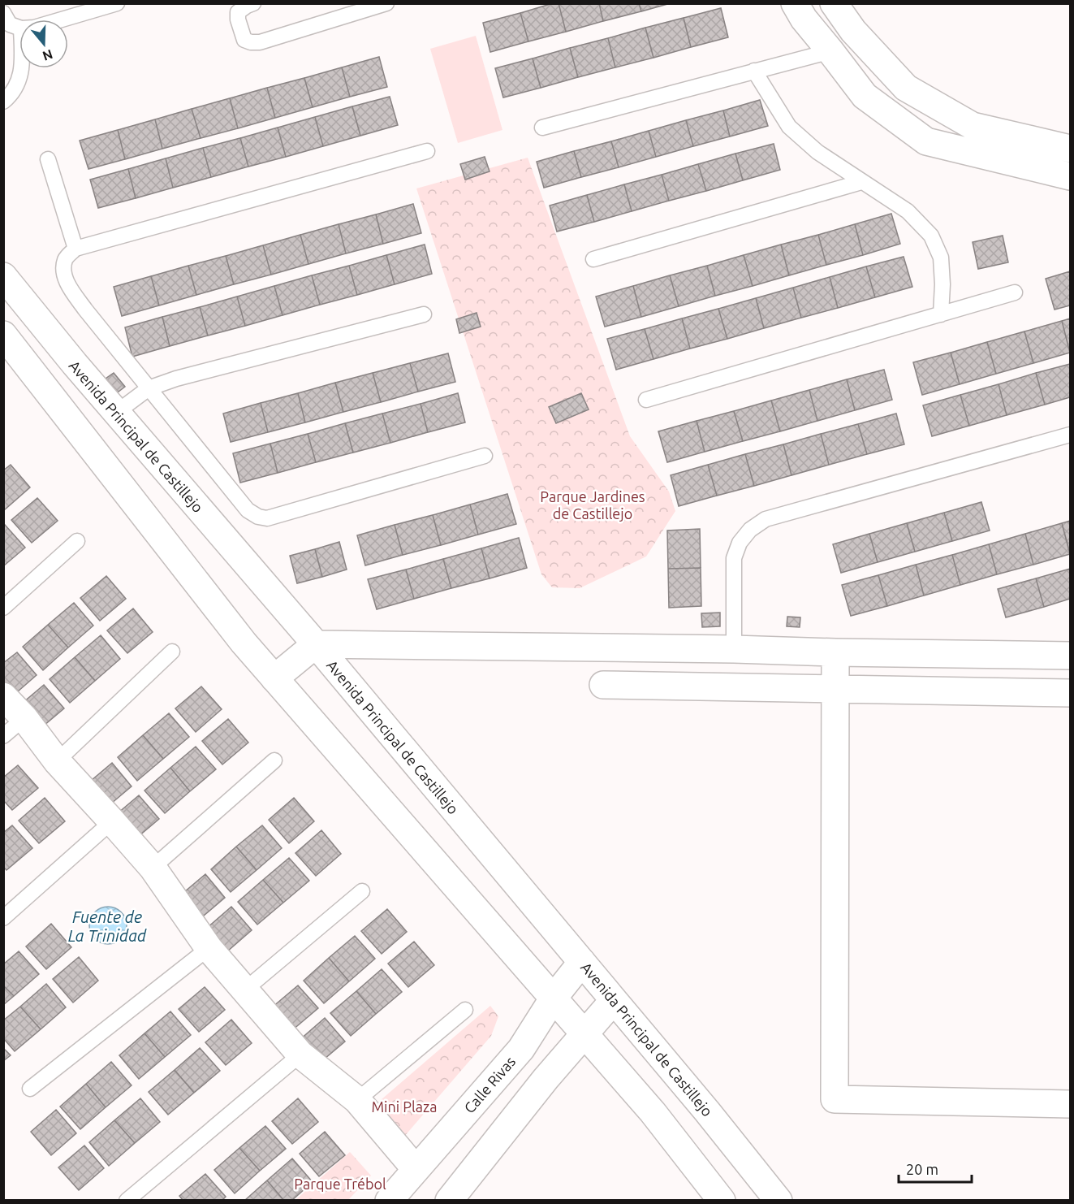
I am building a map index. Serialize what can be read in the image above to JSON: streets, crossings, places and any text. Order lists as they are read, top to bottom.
{
  "streets": {
    "street": ["Avenida Principal de Castillejo", "Calle Rivas"]
  },
  "crossings": [
    ["Avenida Principal de Castillejo", "Calle Rivas"]
  ],
  "water": ["Fuente de La Trinidad"],
  "parks": ["Parque Jardines de Castillejo", "Mini Plaza", "Parque Trébol"],
  "scale_bar": "20 m",
  "north": "bottom"
}
